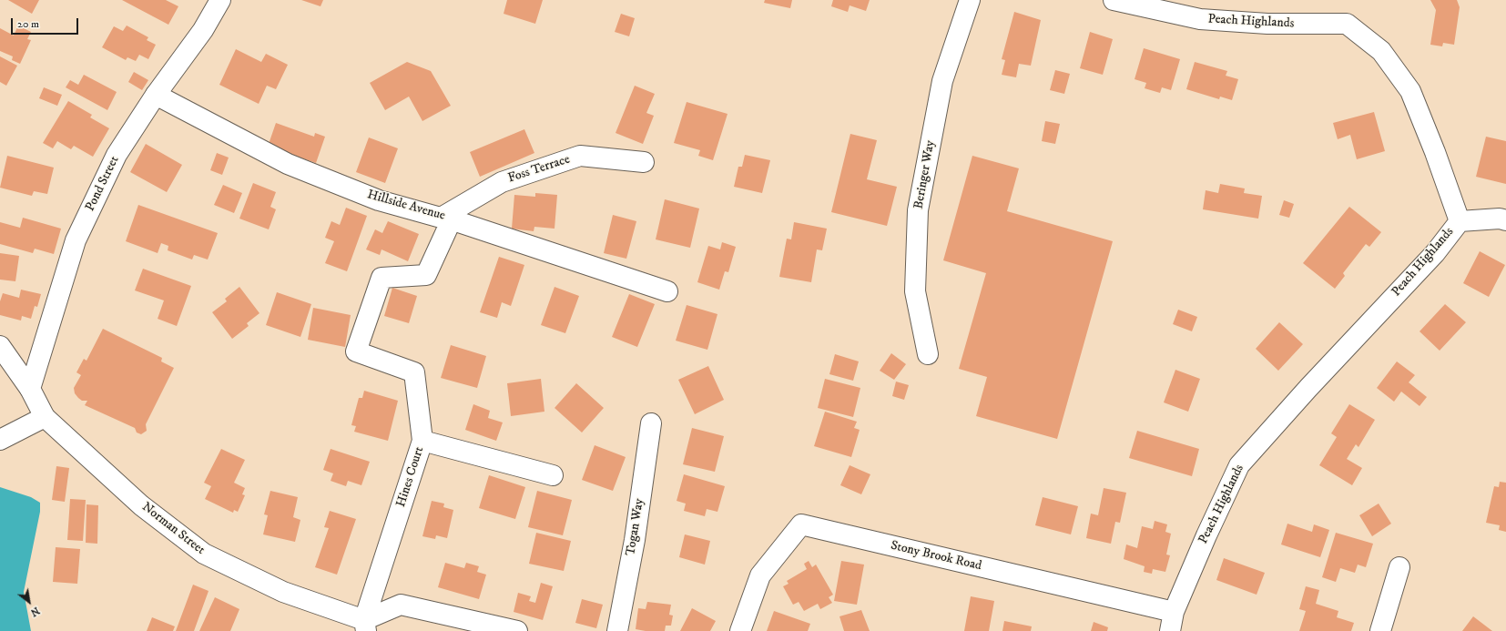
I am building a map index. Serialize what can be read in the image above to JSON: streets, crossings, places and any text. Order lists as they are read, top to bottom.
{
  "streets": {
    "street": [
      "Peach Highlands",
      "Foss Terrace",
      "Beringer Way",
      "Pond Street",
      "Hillside Avenue",
      "Hines Court",
      "Togan Way",
      "Norman Street",
      "Stony Brook Road"
    ]
  },
  "crossings": [
    ["Peach Highlands", "Stony Brook Road"],
    ["Foss Terrace", "Hillside Avenue"],
    ["Pond Street", "Hillside Avenue"],
    ["Pond Street", "Norman Street"],
    ["Hines Court", "Norman Street"]
  ],
  "scale_bar": "20 m",
  "north": "bottom right"
}
